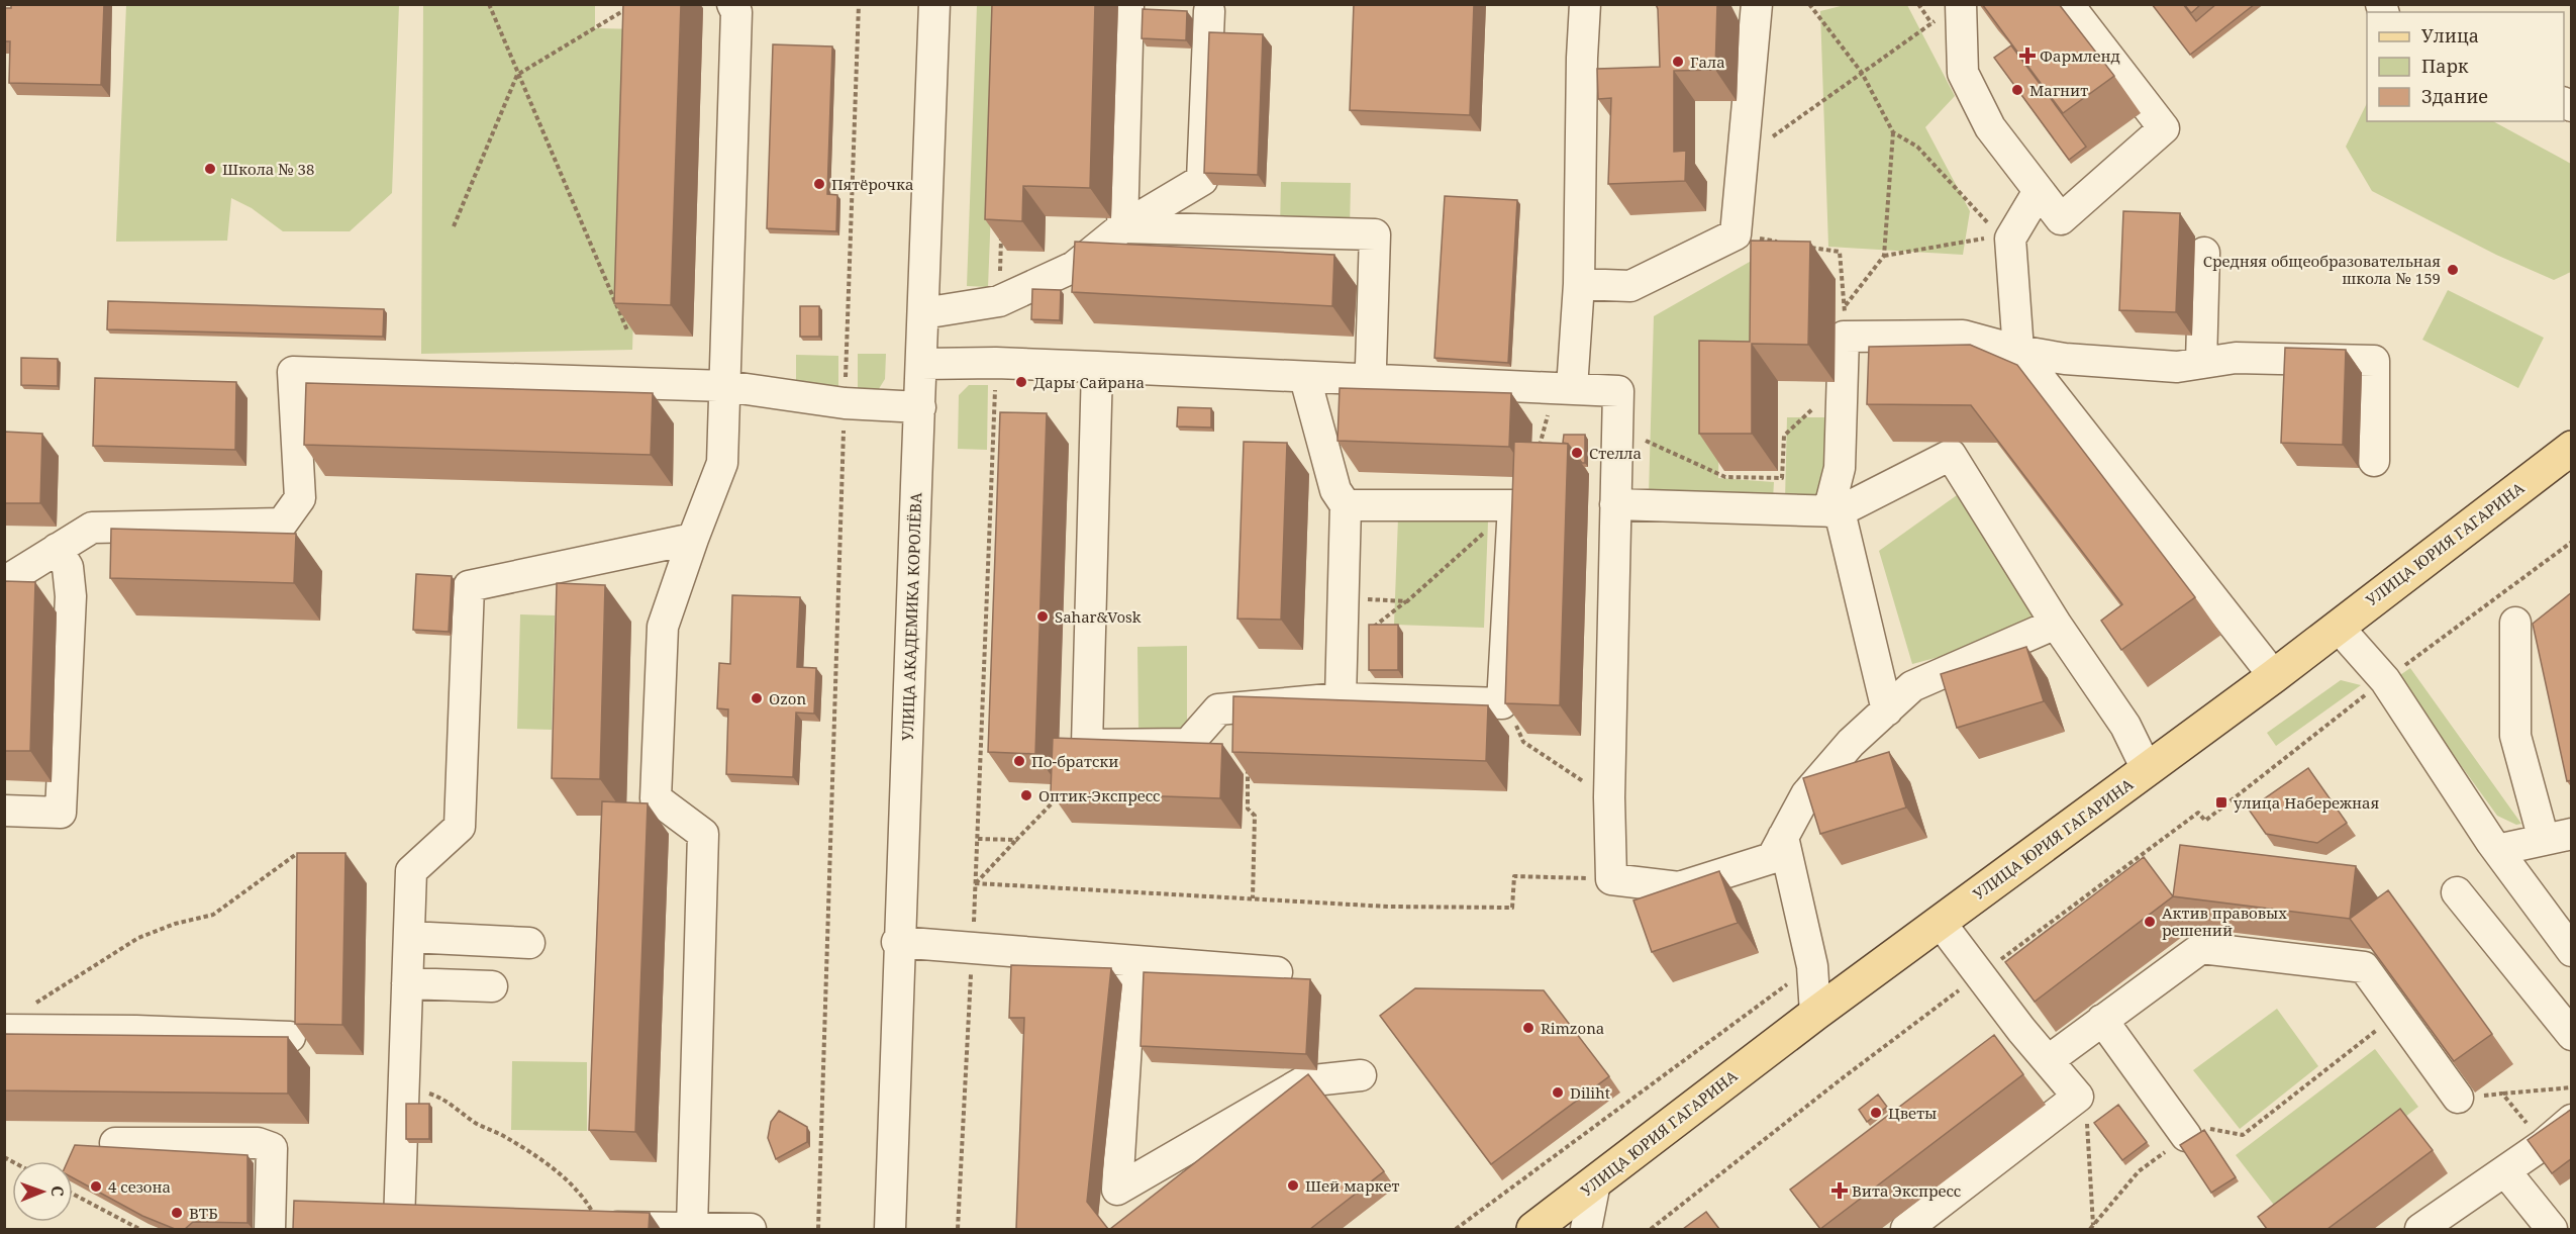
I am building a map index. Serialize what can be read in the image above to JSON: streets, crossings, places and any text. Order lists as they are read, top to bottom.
{
  "streets": {
    "main road": ["УЛИЦА ЮРИЯ ГАГАРИНА"],
    "street": ["УЛИЦА АКАДЕМИКА КОРОЛЁВА"]
  },
  "places": {
    "health": ["Фармленд", "Вита Экспресс"],
    "other": [
      "Гала",
      "Магнит",
      "Школа № 38",
      "Пятёрочка",
      "Средняя общеобразовательная школа № 159",
      "Дары Сайрана",
      "Стелла",
      "Sahar&Vosk",
      "Ozon",
      "По-братски",
      "Оптик-Экспресс",
      "Актив правовых решений",
      "Rimzona",
      "Diliht",
      "Цветы",
      "Шей маркет",
      "4 сезона",
      "ВТБ"
    ],
    "transit": ["улица Набережная"]
  },
  "legend": ["Улица", "Парк", "Здание"],
  "north": "right"
}
